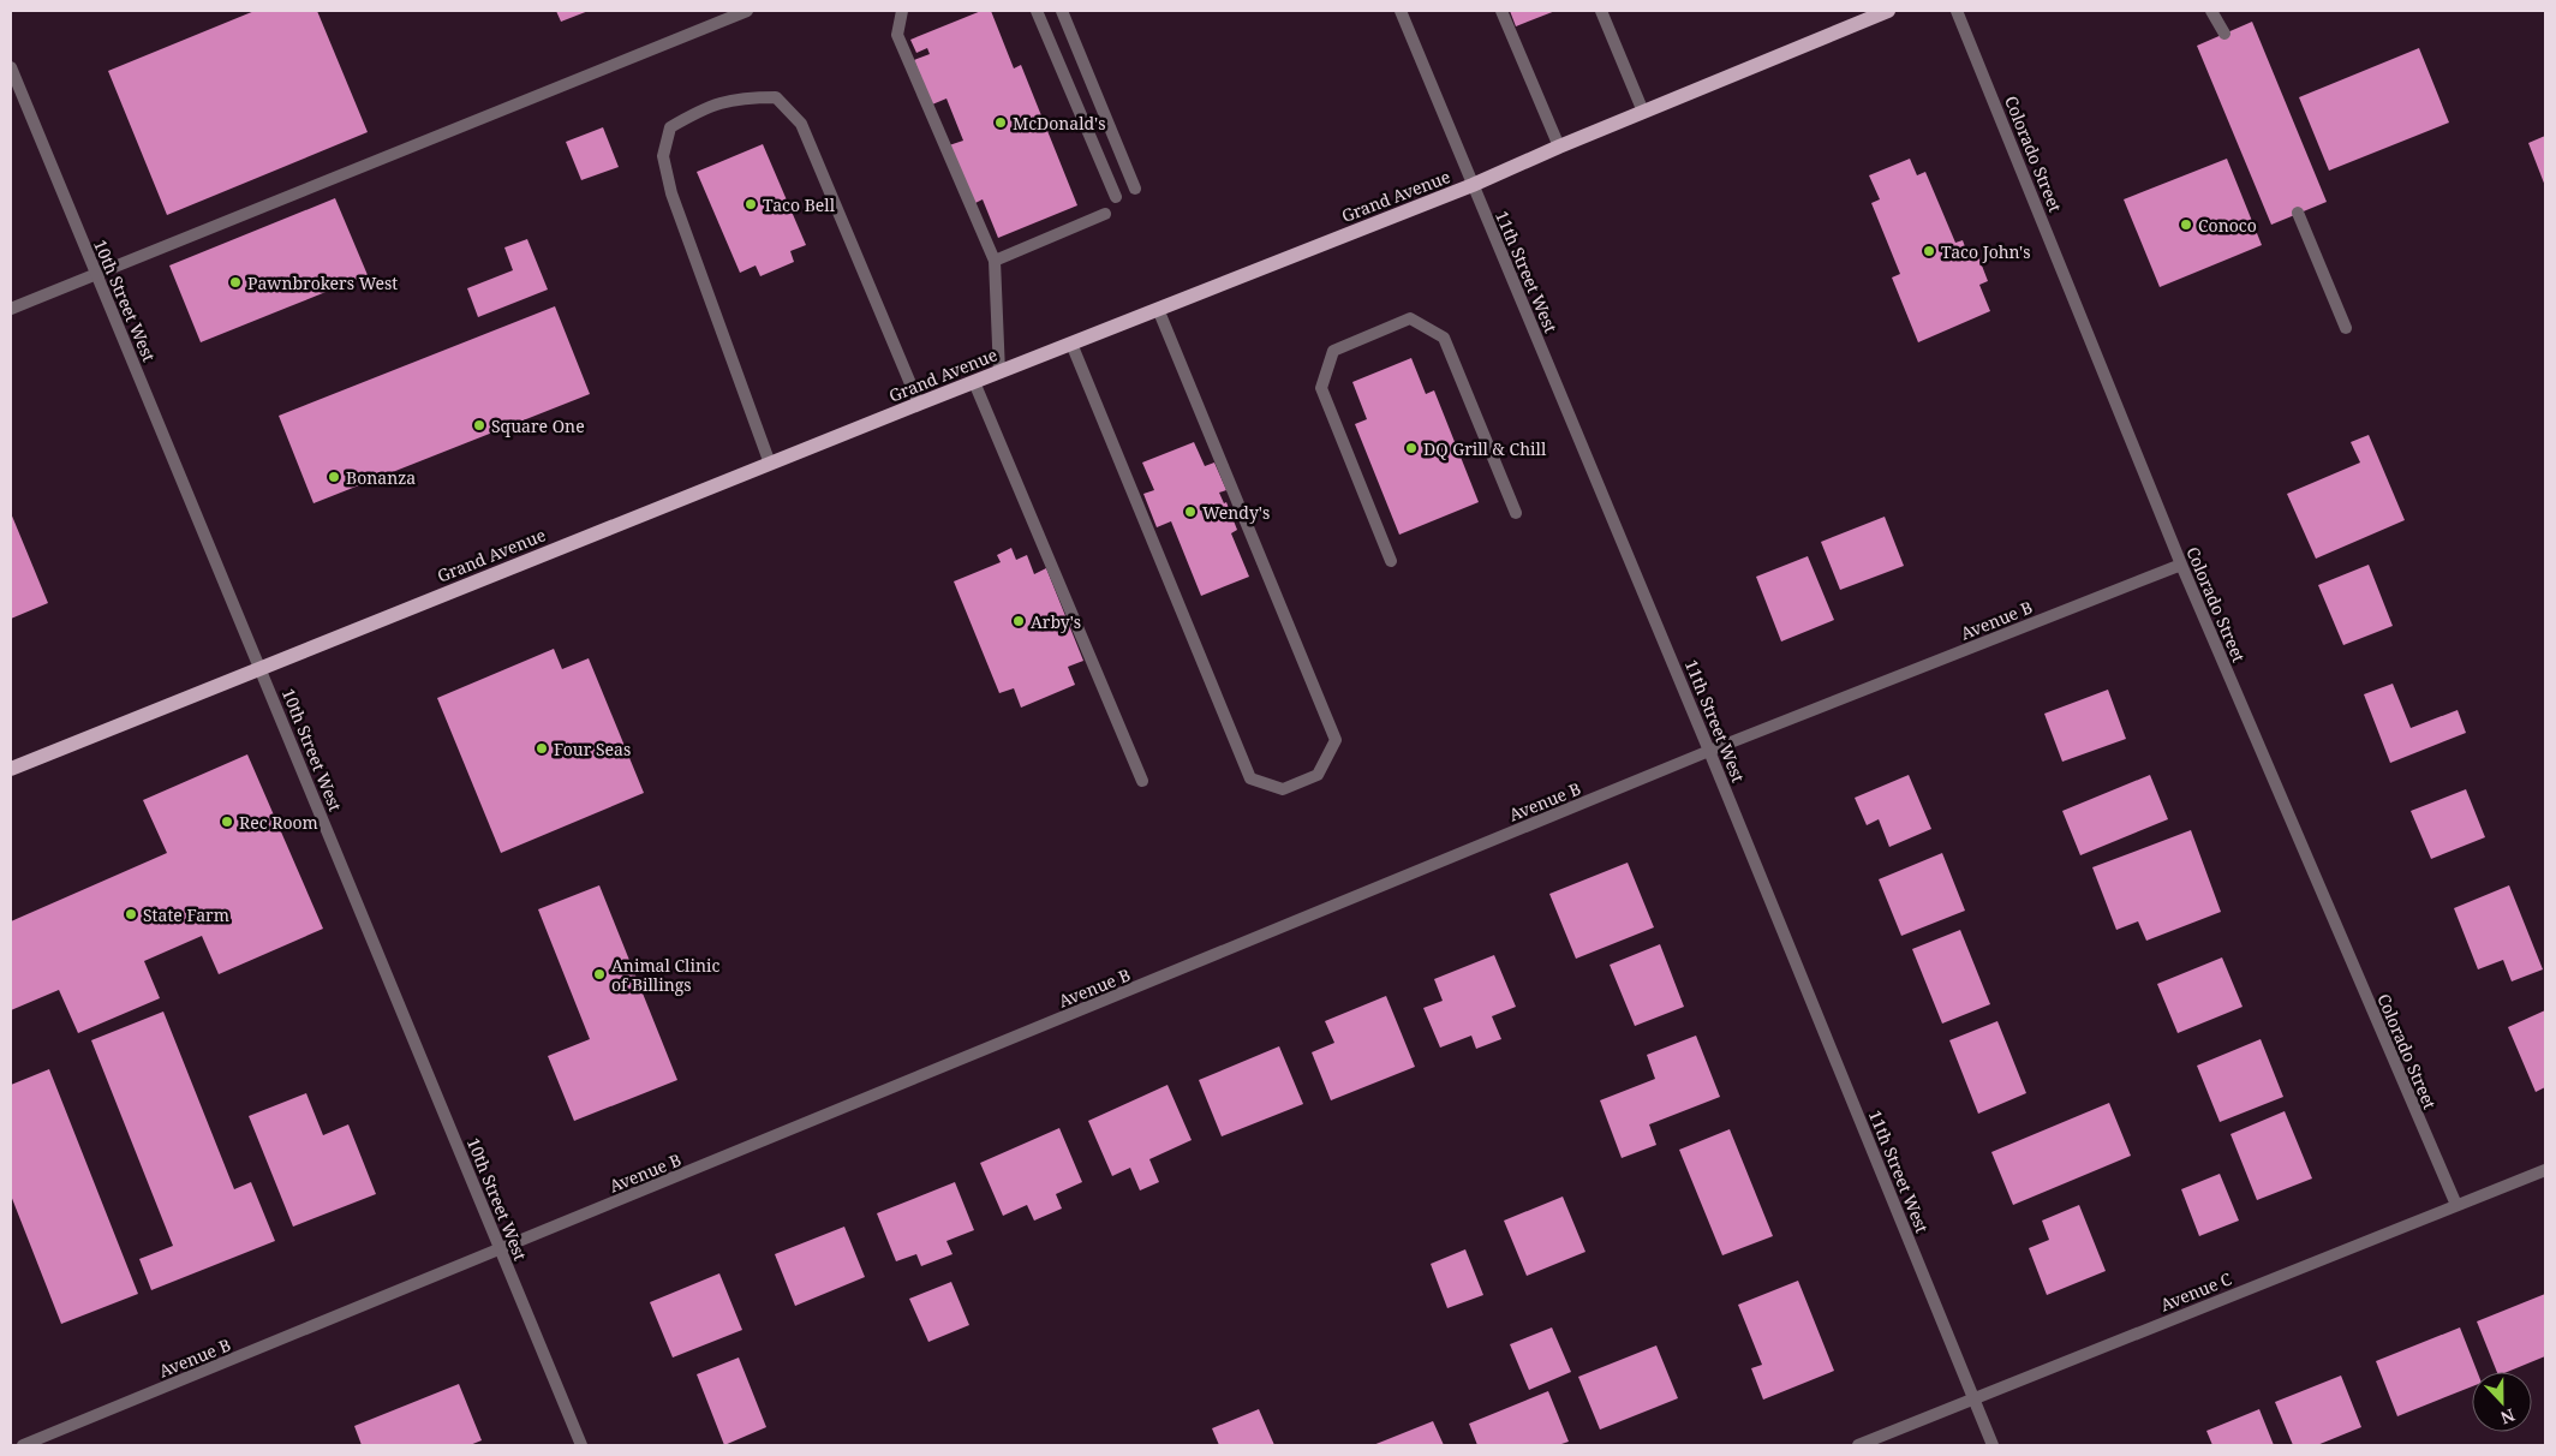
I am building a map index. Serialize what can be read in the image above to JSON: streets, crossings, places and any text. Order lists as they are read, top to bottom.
{
  "streets": {
    "main road": ["Grand Avenue"],
    "street": [
      "Colorado Street",
      "11th Street West",
      "10th Street West",
      "Avenue B",
      "Avenue C"
    ]
  },
  "crossings": [
    ["Colorado Street", "Avenue B"],
    ["Colorado Street", "Avenue C"],
    ["Grand Avenue", "11th Street West"],
    ["Grand Avenue", "10th Street West"],
    ["11th Street West", "Avenue B"],
    ["11th Street West", "Avenue C"],
    ["10th Street West", "Avenue B"]
  ],
  "places": [
    "McDonald's",
    "Taco Bell",
    "Conoco",
    "Taco John's",
    "Pawnbrokers West",
    "Square One",
    "DQ Grill & Chill",
    "Bonanza",
    "Wendy's",
    "Arby's",
    "Four Seas",
    "Rec Room",
    "State Farm",
    "Animal Clinic of Billings"
  ],
  "north": "bottom"
}
